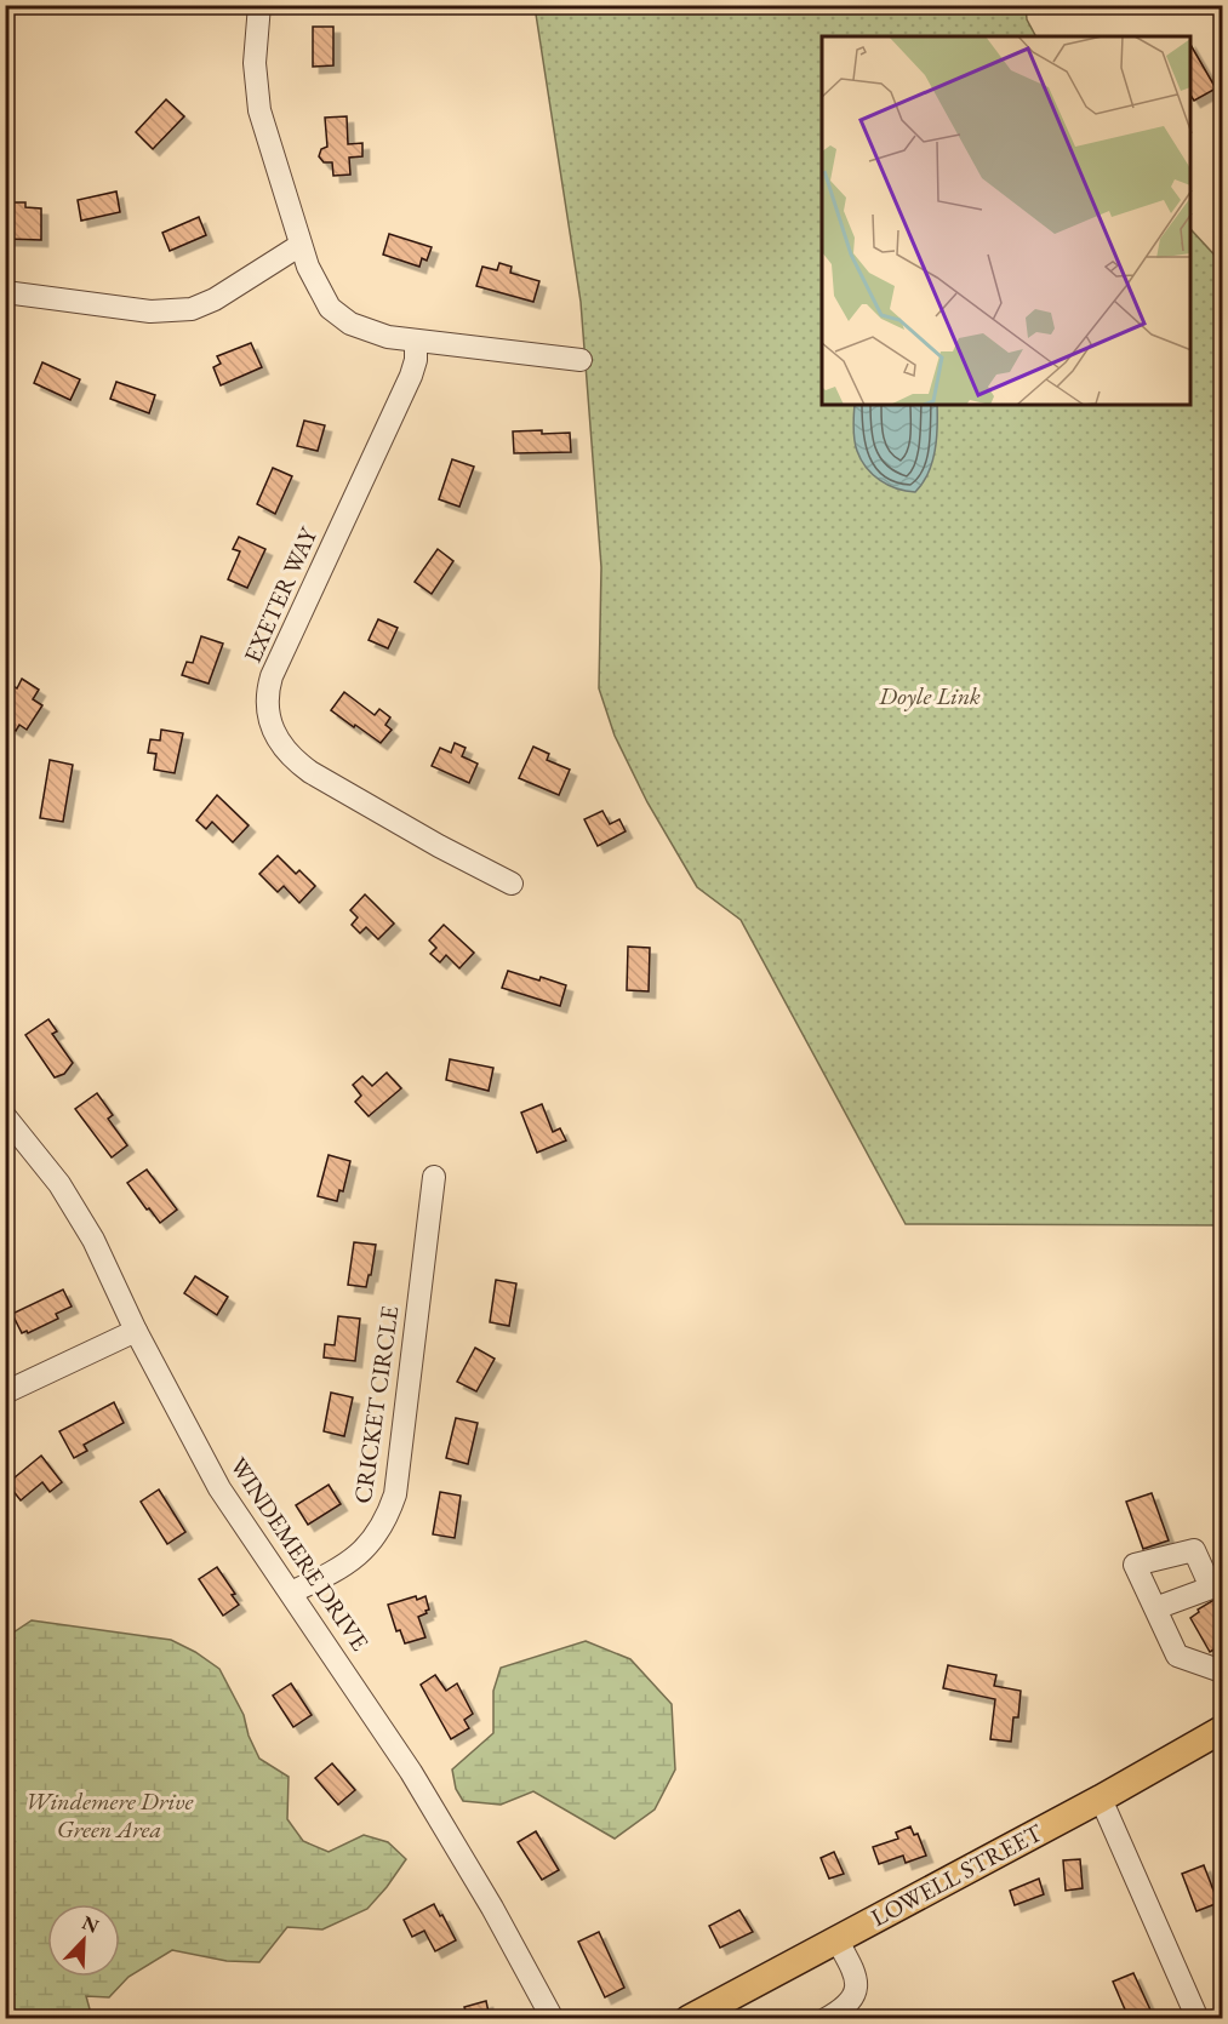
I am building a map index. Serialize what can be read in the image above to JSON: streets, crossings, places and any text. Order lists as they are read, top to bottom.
{
  "streets": {
    "main road": ["LOWELL STREET"],
    "street": ["EXETER WAY", "CRICKET CIRCLE", "WINDEMERE DRIVE"]
  },
  "crossings": [
    ["CRICKET CIRCLE", "WINDEMERE DRIVE"]
  ],
  "parks": ["Doyle Link", "Windemere Drive Green Area"],
  "north": "top right"
}
